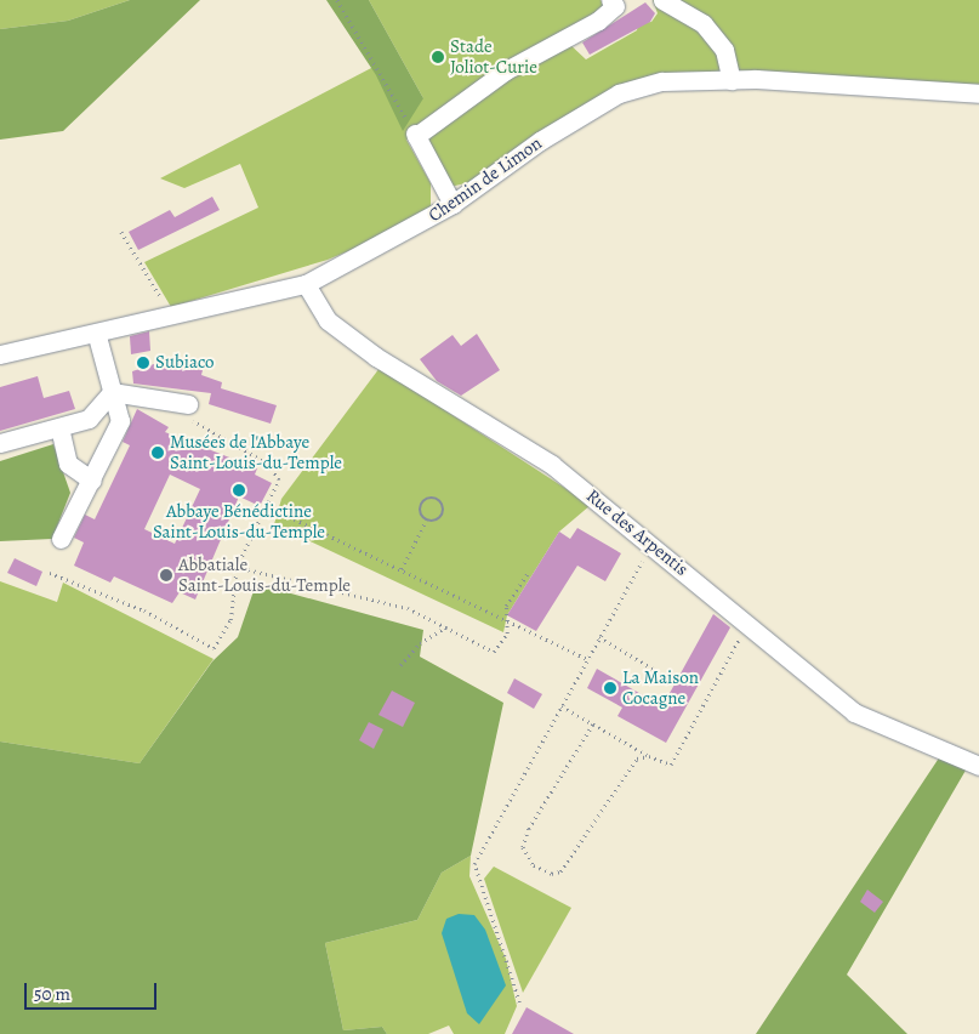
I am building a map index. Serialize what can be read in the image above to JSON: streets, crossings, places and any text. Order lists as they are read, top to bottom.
{
  "streets": {
    "street": ["Chemin de Limon", "Rue des Arpentis"]
  },
  "crossings": [
    ["Chemin de Limon", "Rue des Arpentis"]
  ],
  "places": [
    "Stade Joliot-Curie",
    "Subiaco",
    "Musées de l'Abbaye Saint-Louis-du-Temple",
    "Abbaye Bénédictine Saint-Louis-du-Temple",
    "Abbatiale Saint-Louis-du-Temple",
    "La Maison Cocagne"
  ],
  "scale_bar": "50 m"
}
